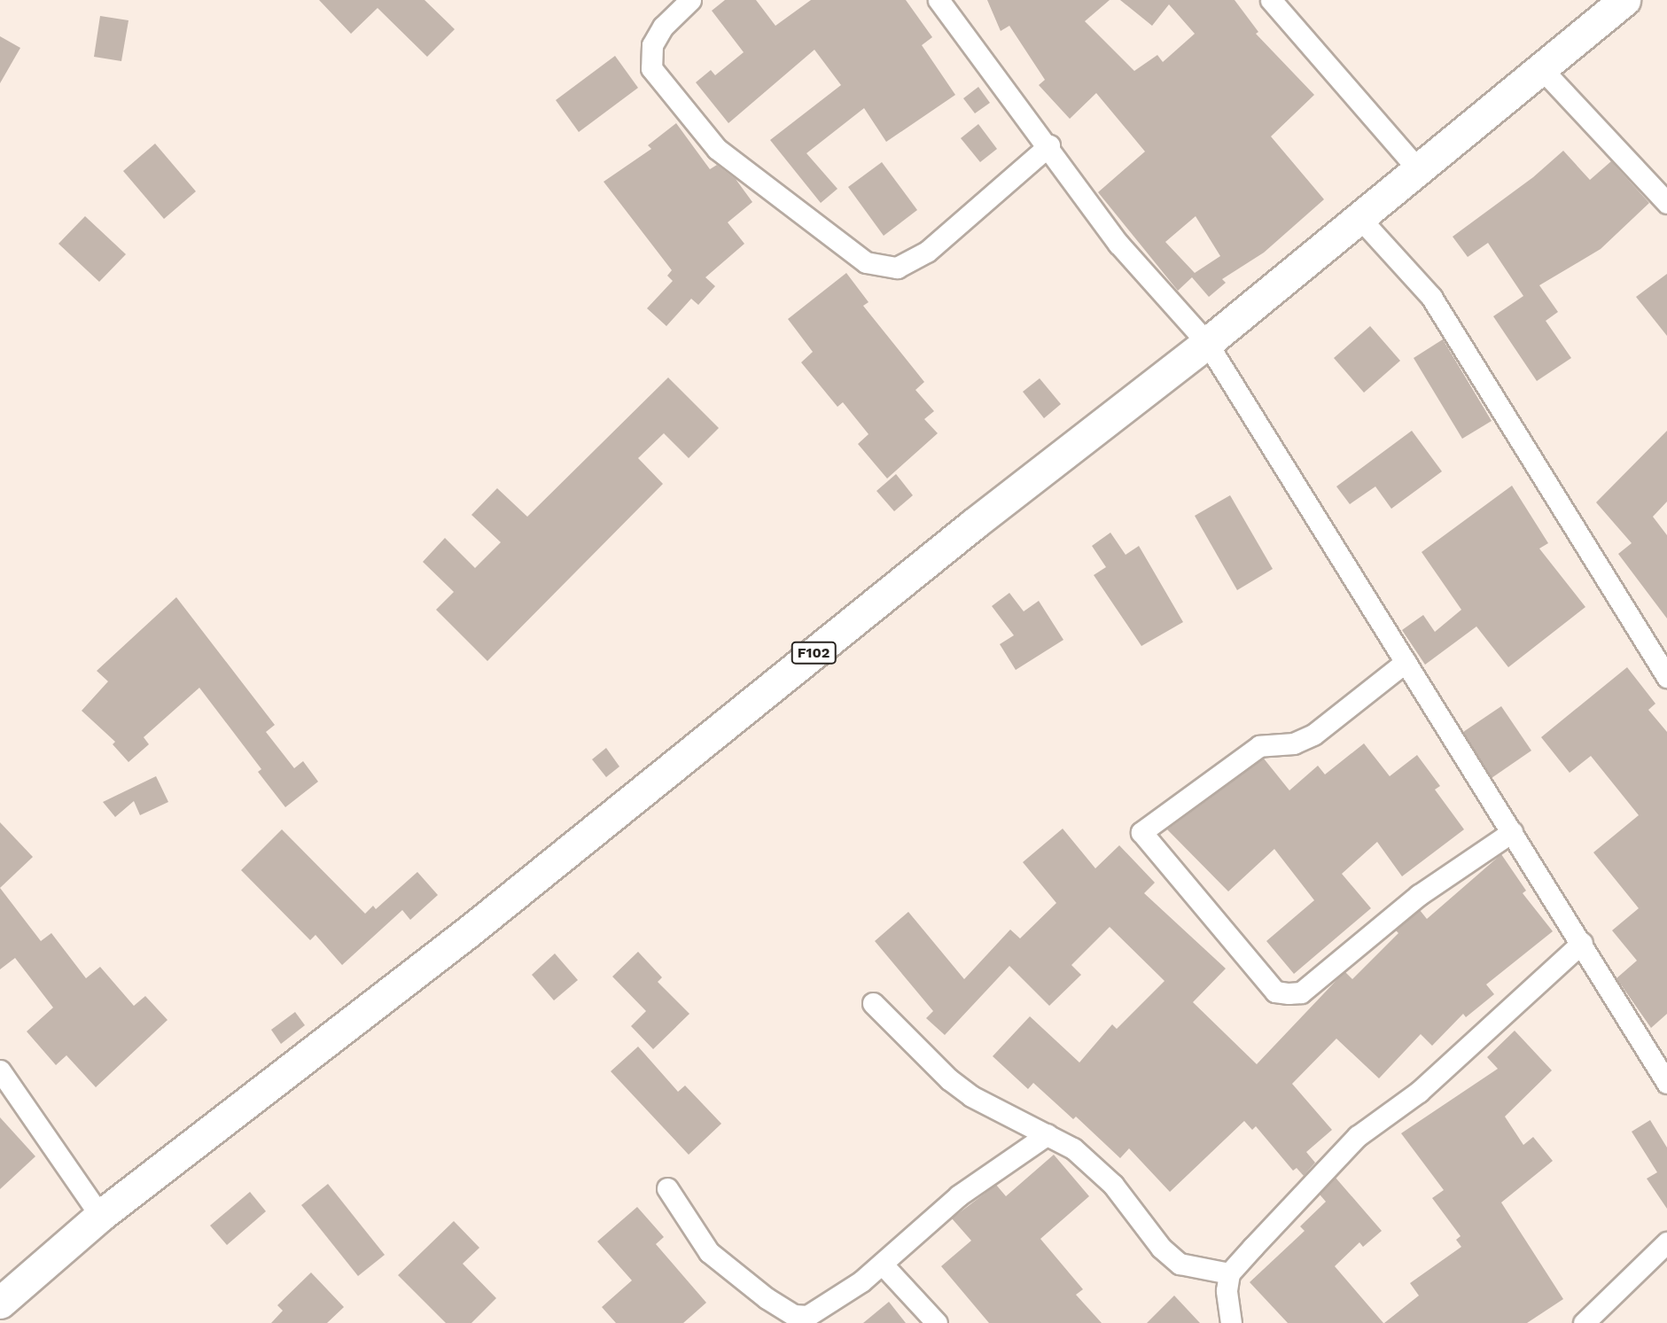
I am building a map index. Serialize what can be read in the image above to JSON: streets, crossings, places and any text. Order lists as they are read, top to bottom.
{
  "streets": {
    "main road": ["F102"]
  }
}
